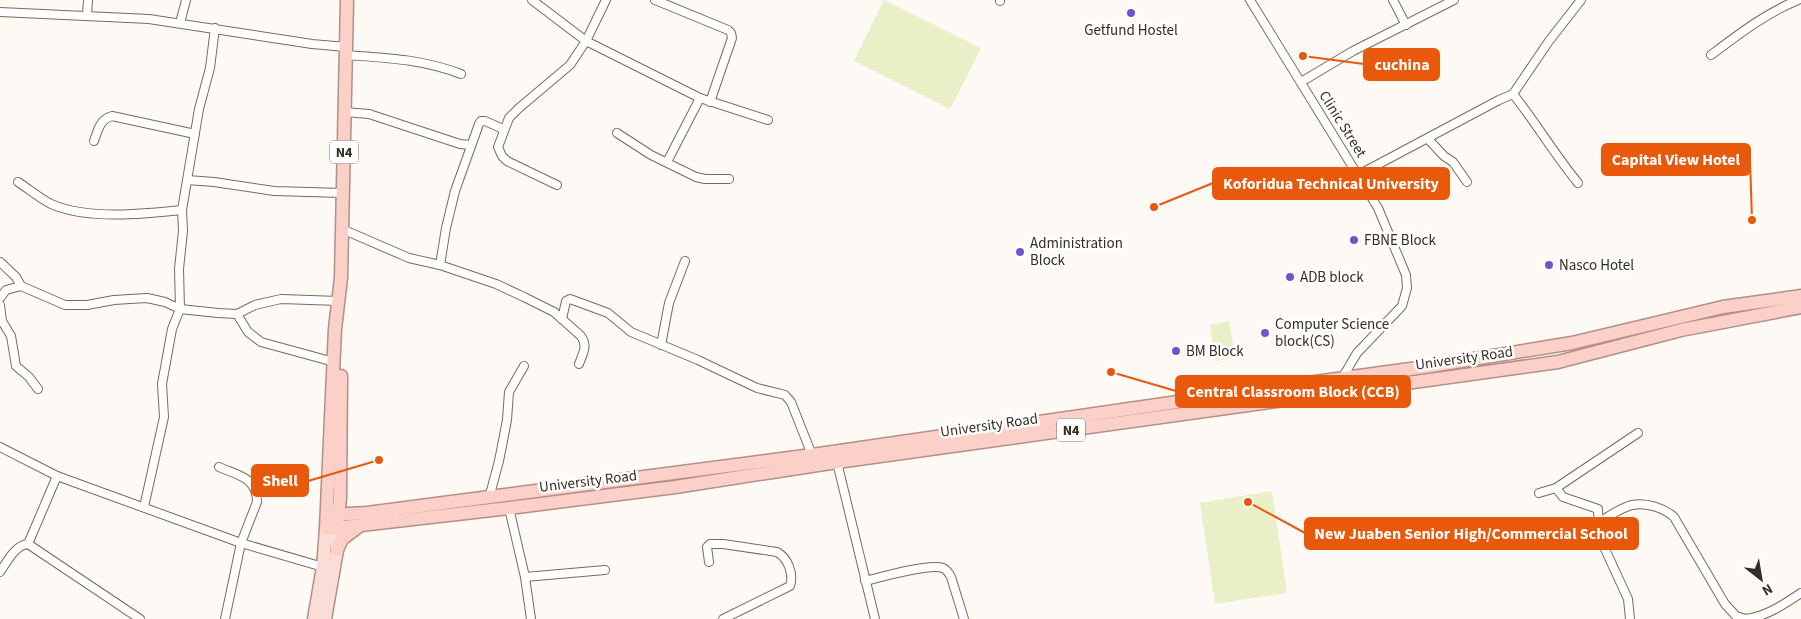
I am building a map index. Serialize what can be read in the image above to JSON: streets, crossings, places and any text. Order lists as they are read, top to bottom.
{
  "streets": {
    "highway": ["N4", "University Road"],
    "street": ["Clinic Street"]
  },
  "crossings": [
    ["Clinic Street", "University Road"],
    ["N4", "University Road"]
  ],
  "places": [
    "Getfund Hostel",
    "cuchina",
    "Koforidua Technical University",
    "Capital View Hotel",
    "FBNE Block",
    "Administration Block",
    "Nasco Hotel",
    "ADB block",
    "Computer Science block(CS)",
    "BM Block",
    "Central Classroom Block (CCB)",
    "Shell",
    "New Juaben Senior High/Commercial School"
  ],
  "north": "bottom right"
}
